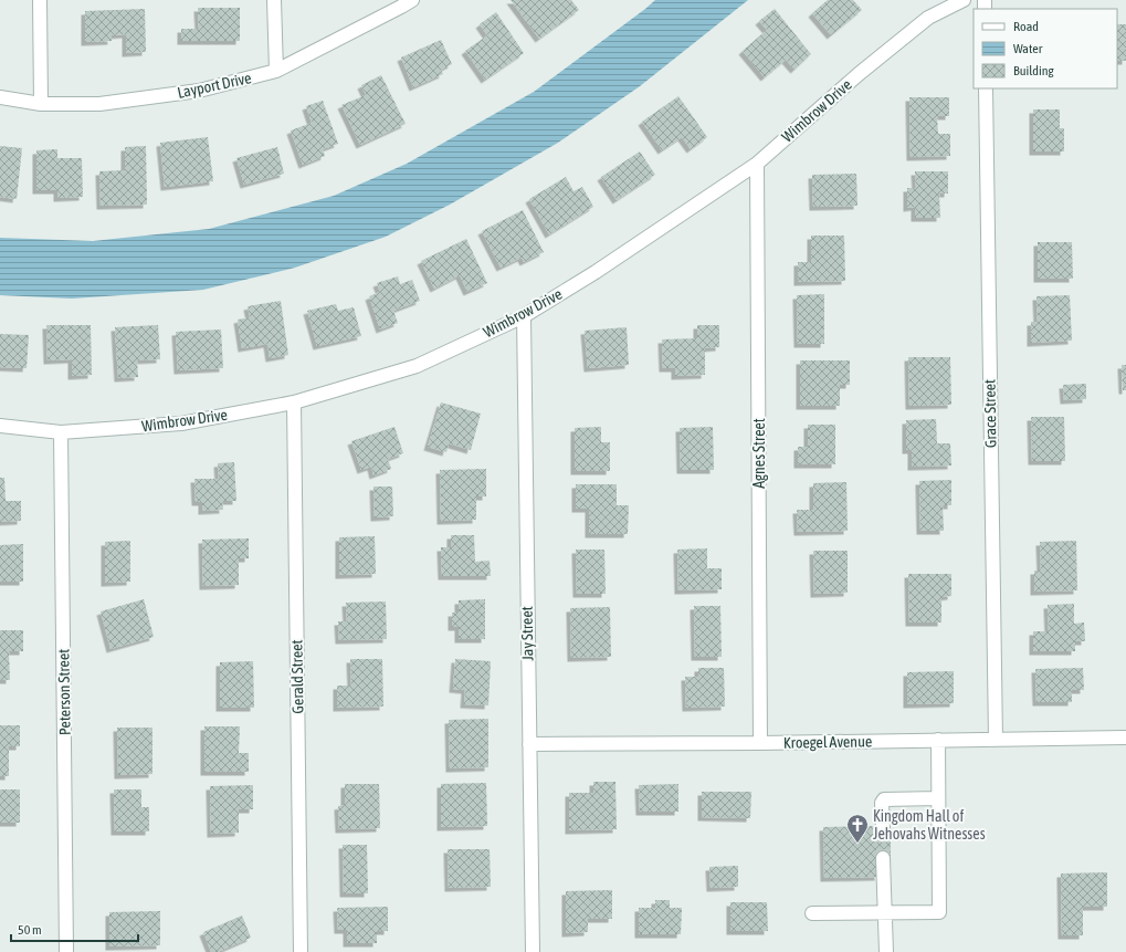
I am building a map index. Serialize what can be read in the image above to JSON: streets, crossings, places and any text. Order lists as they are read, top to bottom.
{
  "streets": {
    "street": [
      "Layport Drive",
      "Wimbrow Drive",
      "Grace Street",
      "Agnes Street",
      "Jay Street",
      "Gerald Street",
      "Peterson Street",
      "Kroegel Avenue"
    ]
  },
  "crossings": [
    ["Wimbrow Drive", "Agnes Street"],
    ["Wimbrow Drive", "Jay Street"],
    ["Wimbrow Drive", "Gerald Street"],
    ["Wimbrow Drive", "Peterson Street"],
    ["Grace Street", "Kroegel Avenue"],
    ["Agnes Street", "Kroegel Avenue"],
    ["Jay Street", "Kroegel Avenue"]
  ],
  "places": {
    "church": ["Kingdom Hall of Jehovahs Witnesses"]
  },
  "legend": ["Road", "Water", "Building"],
  "scale_bar": "50 m"
}
